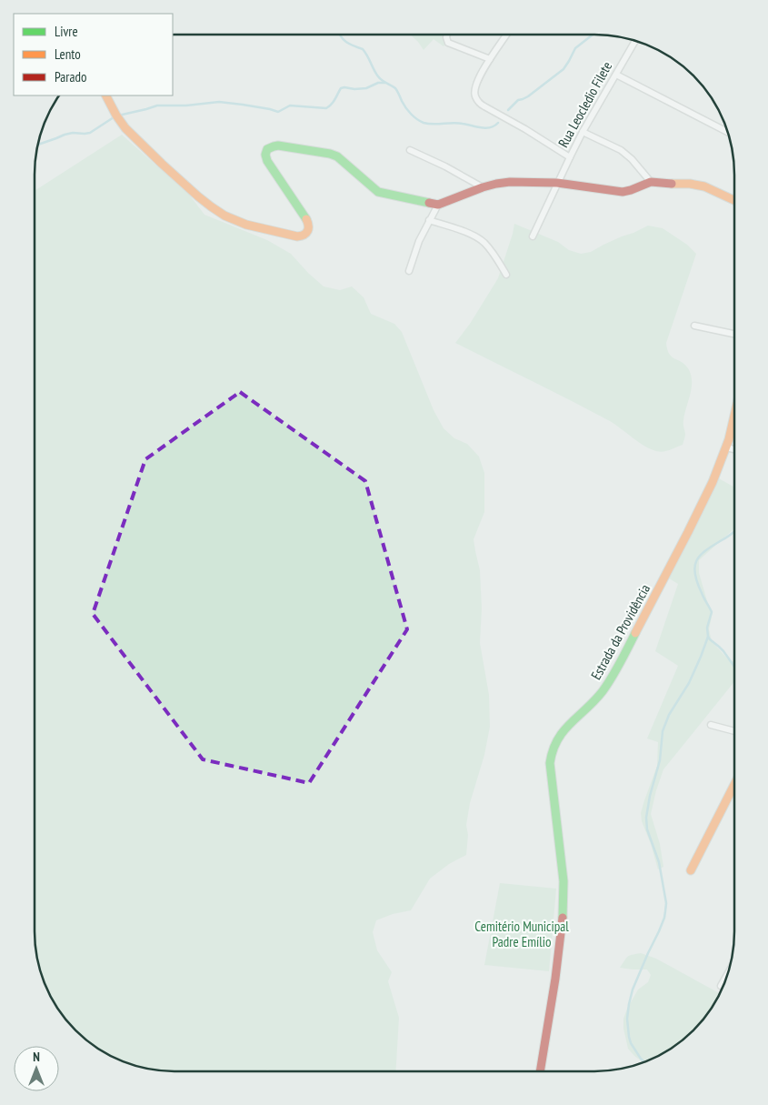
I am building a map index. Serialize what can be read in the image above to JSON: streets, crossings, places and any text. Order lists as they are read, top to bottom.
{
  "streets": {
    "street": ["Rua Leocledio Filete", "Estrada da Providência"]
  },
  "parks": ["Cemitério Municipal Padre Emílio"],
  "legend": ["Livre", "Lento", "Parado"],
  "north": "top"
}
